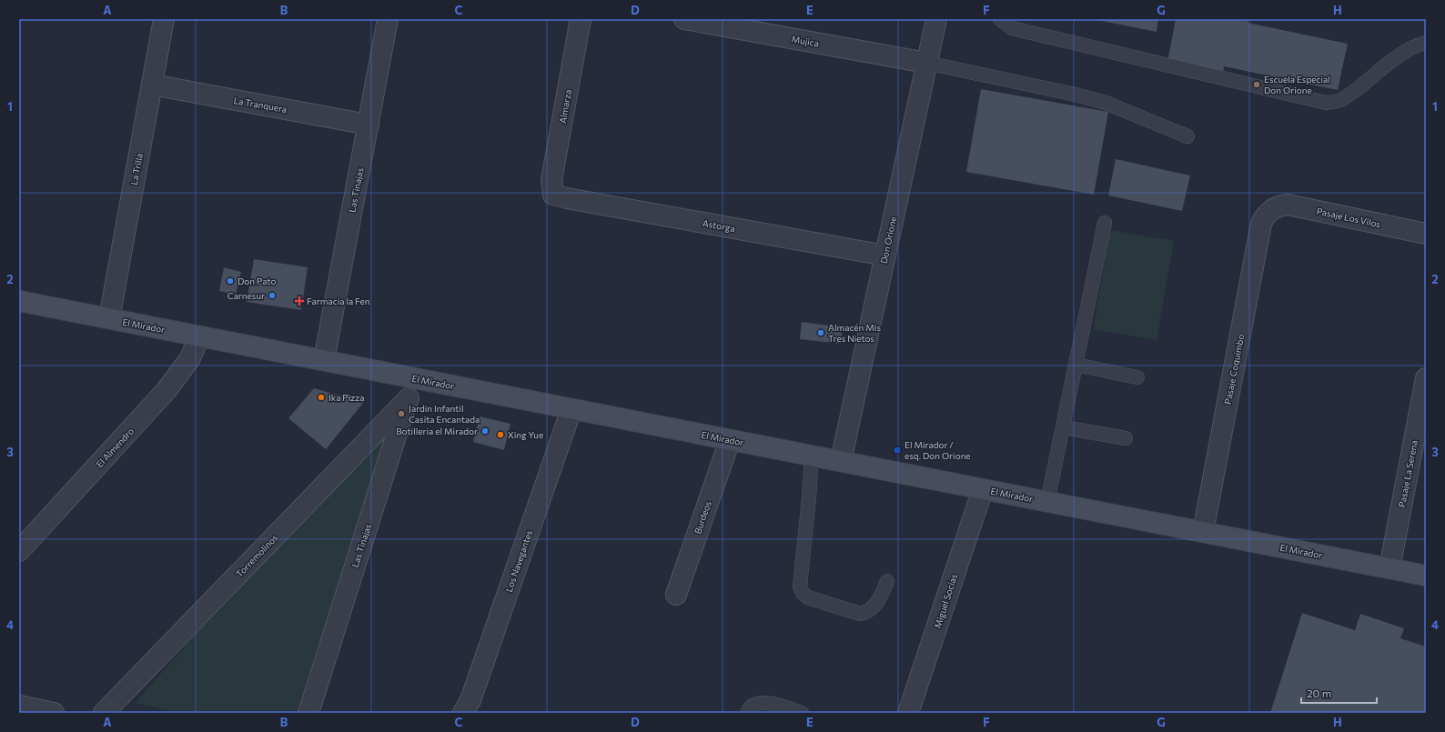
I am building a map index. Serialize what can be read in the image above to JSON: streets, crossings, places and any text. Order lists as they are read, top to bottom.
{
  "streets": {
    "main road": ["El Mirador"],
    "street": [
      "Mujica",
      "La Tranquera",
      "Almarza",
      "La Trilla",
      "Las Tinajas",
      "Pasaje Los Vilos",
      "Astorga",
      "Don Orione",
      "Pasaje Coquimbo",
      "El Almendro",
      "Pasaje La Serena",
      "Burdeos",
      "Torremolinos",
      "Los Navegantes",
      "Miguel Socías"
    ]
  },
  "crossings": [
    ["Mujica", "Don Orione"],
    ["La Tranquera", "La Trilla"],
    ["La Tranquera", "Las Tinajas"],
    ["Almarza", "Astorga"],
    ["La Trilla", "El Mirador"],
    ["Las Tinajas", "El Mirador"],
    ["Las Tinajas", "Torremolinos"],
    ["Pasaje Los Vilos", "Pasaje Coquimbo"],
    ["Astorga", "Don Orione"],
    ["Don Orione", "El Mirador"],
    ["El Mirador", "Pasaje Coquimbo"],
    ["El Mirador", "El Almendro"],
    ["El Mirador", "Pasaje La Serena"],
    ["El Mirador", "Burdeos"],
    ["El Mirador", "Los Navegantes"],
    ["El Mirador", "Miguel Socías"]
  ],
  "places": {
    "other": [
      "Escuela Especial Don Orione",
      "Don Pato",
      "Carnesur",
      "Almacén Mis Tres Nietos",
      "Ika Pizza",
      "Jardin Infantil Casita Encantada",
      "Botilleria el Mirador",
      "Xing Yue"
    ],
    "health": ["Farmacia la Fen"],
    "transit": ["El Mirador / esq. Don Orione"]
  },
  "scale_bar": "20 m",
  "grid": {
    "columns": [
      "A",
      "B",
      "C",
      "D",
      "E",
      "F",
      "G",
      "H"
    ],
    "rows": [
      "1",
      "2",
      "3",
      "4"
    ]
  }
}
